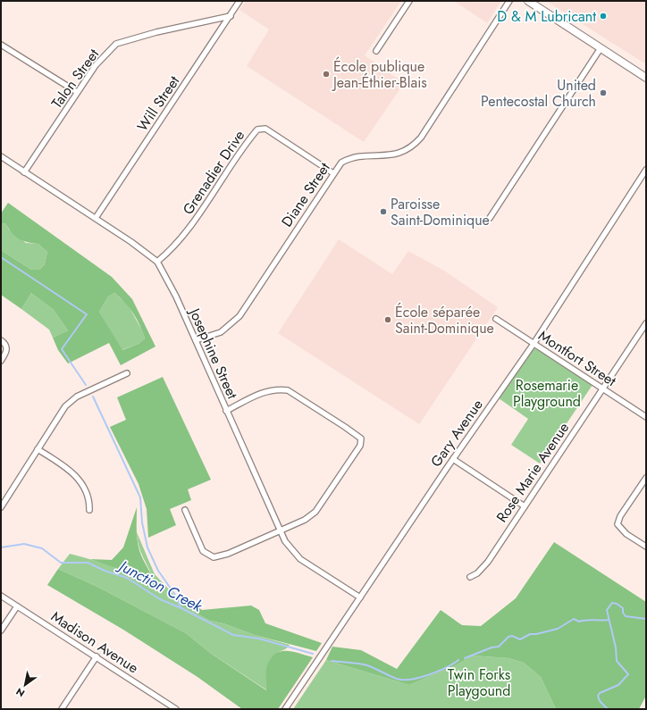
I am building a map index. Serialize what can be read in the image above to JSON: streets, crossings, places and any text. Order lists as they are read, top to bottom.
{
  "streets": {
    "street": [
      "Talon Street",
      "Will Street",
      "Grenadier Drive",
      "Diane Street",
      "Josephine Street",
      "Montfort Street",
      "Gary Avenue",
      "Rose Marie Avenue",
      "Madison Avenue"
    ]
  },
  "crossings": [
    ["Talon Street", "Will Street"],
    ["Talon Street", "Josephine Street"],
    ["Will Street", "Josephine Street"],
    ["Grenadier Drive", "Diane Street"],
    ["Grenadier Drive", "Josephine Street"],
    ["Diane Street", "Josephine Street"],
    ["Josephine Street", "Gary Avenue"],
    ["Montfort Street", "Gary Avenue"],
    ["Montfort Street", "Rose Marie Avenue"]
  ],
  "water": ["Junction Creek"],
  "parks": ["Rosemarie Playground", "Twin Forks Playgound"],
  "places": [
    "D & M Lubricant",
    "École publique Jean-Éthier-Blais",
    "United Pentecostal Church",
    "Paroisse Saint-Dominique",
    "École séparée Saint-Dominique"
  ],
  "north": "bottom left"
}
